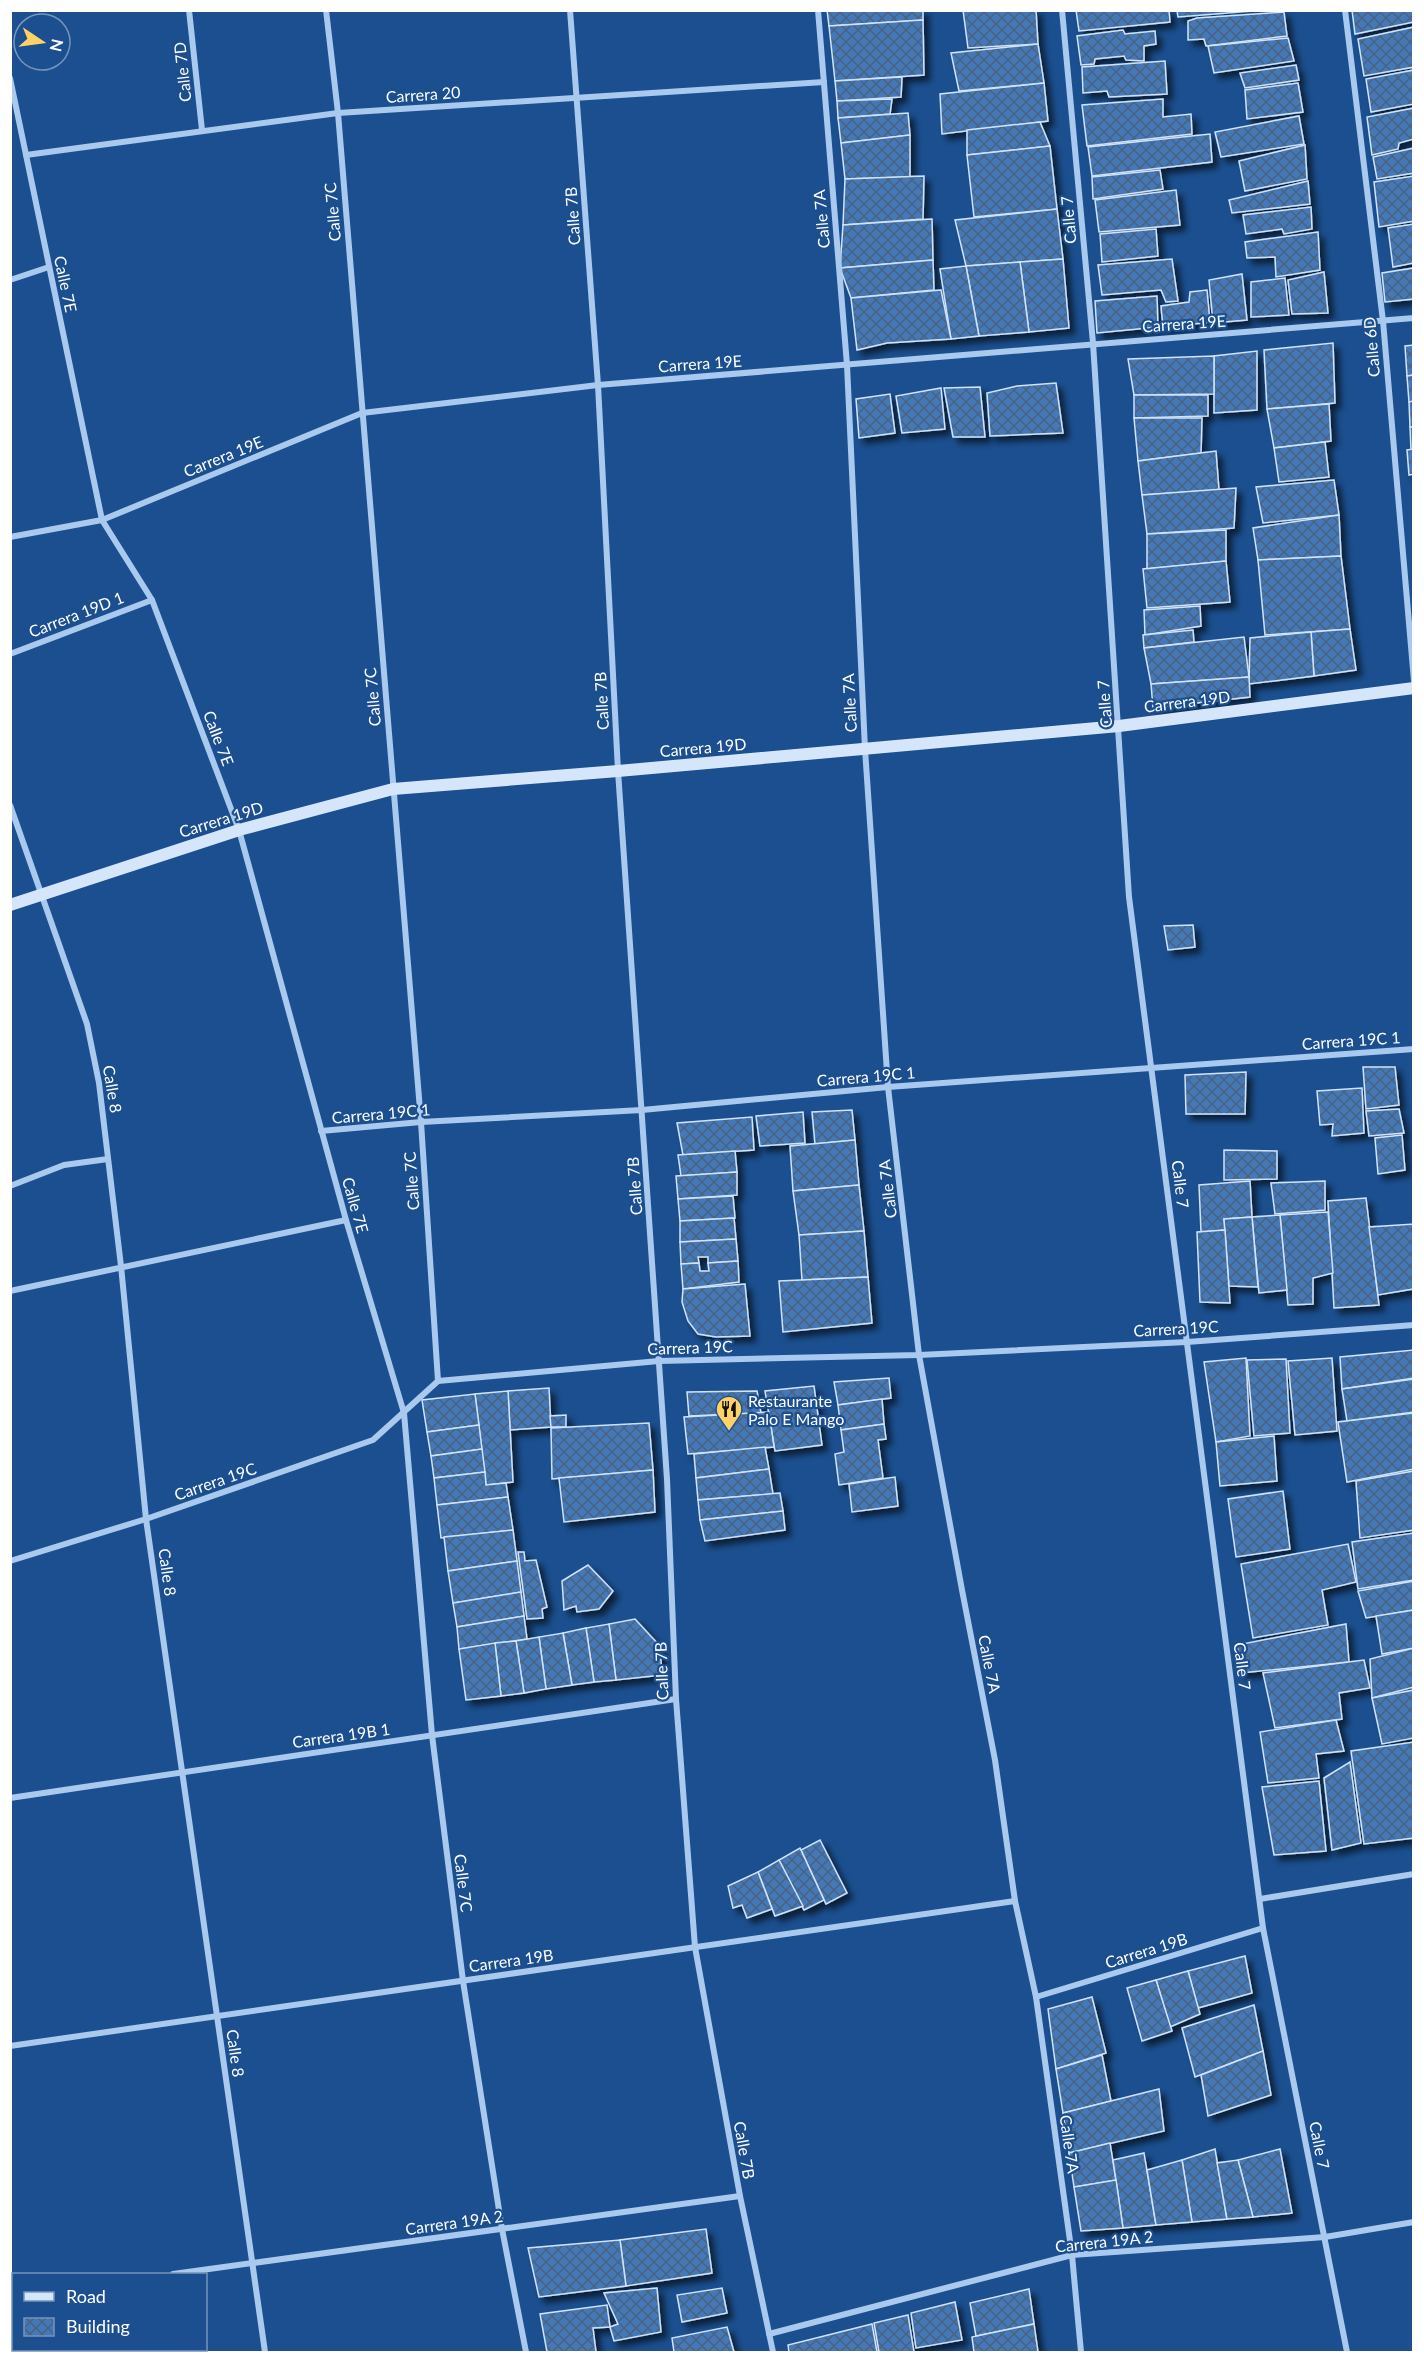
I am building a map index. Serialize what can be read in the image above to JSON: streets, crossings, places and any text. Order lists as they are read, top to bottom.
{
  "streets": {
    "street": [
      "Calle 7D",
      "Carrera 20",
      "Calle 7C",
      "Calle 7B",
      "Calle 7A",
      "Calle 7",
      "Calle 7E",
      "Carrera 19E",
      "Calle 6D",
      "Carrera 19D 1",
      "Carrera 19D",
      "Carrera 19C 1",
      "Calle 8",
      "Carrera 19C",
      "Carrera 19B 1",
      "Carrera 19B",
      "Carrera 19A 2"
    ]
  },
  "crossings": [
    ["Calle 7D", "Carrera 20"],
    ["Carrera 20", "Calle 7C"],
    ["Carrera 20", "Calle 7B"],
    ["Carrera 20", "Calle 7A"],
    ["Carrera 20", "Calle 7E"],
    ["Calle 7C", "Calle 7E"],
    ["Calle 7C", "Carrera 19E"],
    ["Calle 7C", "Carrera 19D"],
    ["Calle 7C", "Carrera 19C 1"],
    ["Calle 7C", "Carrera 19C"],
    ["Calle 7C", "Carrera 19B 1"],
    ["Calle 7C", "Carrera 19B"],
    ["Calle 7C", "Carrera 19A 2"],
    ["Calle 7B", "Carrera 19E"],
    ["Calle 7B", "Carrera 19D"],
    ["Calle 7B", "Carrera 19C 1"],
    ["Calle 7B", "Carrera 19C"],
    ["Calle 7B", "Carrera 19B 1"],
    ["Calle 7B", "Carrera 19B"],
    ["Calle 7B", "Carrera 19A 2"],
    ["Calle 7A", "Carrera 19E"],
    ["Calle 7A", "Carrera 19D"],
    ["Calle 7A", "Carrera 19C 1"],
    ["Calle 7A", "Carrera 19C"],
    ["Calle 7A", "Carrera 19B"],
    ["Calle 7A", "Carrera 19A 2"],
    ["Calle 7", "Carrera 19E"],
    ["Calle 7", "Carrera 19D"],
    ["Calle 7", "Carrera 19C 1"],
    ["Calle 7", "Carrera 19C"],
    ["Calle 7", "Carrera 19B"],
    ["Calle 7", "Carrera 19A 2"],
    ["Calle 7E", "Carrera 19E"],
    ["Calle 7E", "Carrera 19D 1"],
    ["Calle 7E", "Carrera 19D"],
    ["Calle 7E", "Carrera 19C 1"],
    ["Calle 7E", "Carrera 19C"],
    ["Carrera 19E", "Calle 6D"],
    ["Carrera 19D", "Calle 8"],
    ["Calle 8", "Carrera 19C"],
    ["Calle 8", "Carrera 19B 1"],
    ["Calle 8", "Carrera 19B"],
    ["Calle 8", "Carrera 19A 2"]
  ],
  "places": {
    "restaurant": ["Restaurante Palo E Mango"]
  },
  "legend": ["Road", "Building"],
  "north": "right"
}
